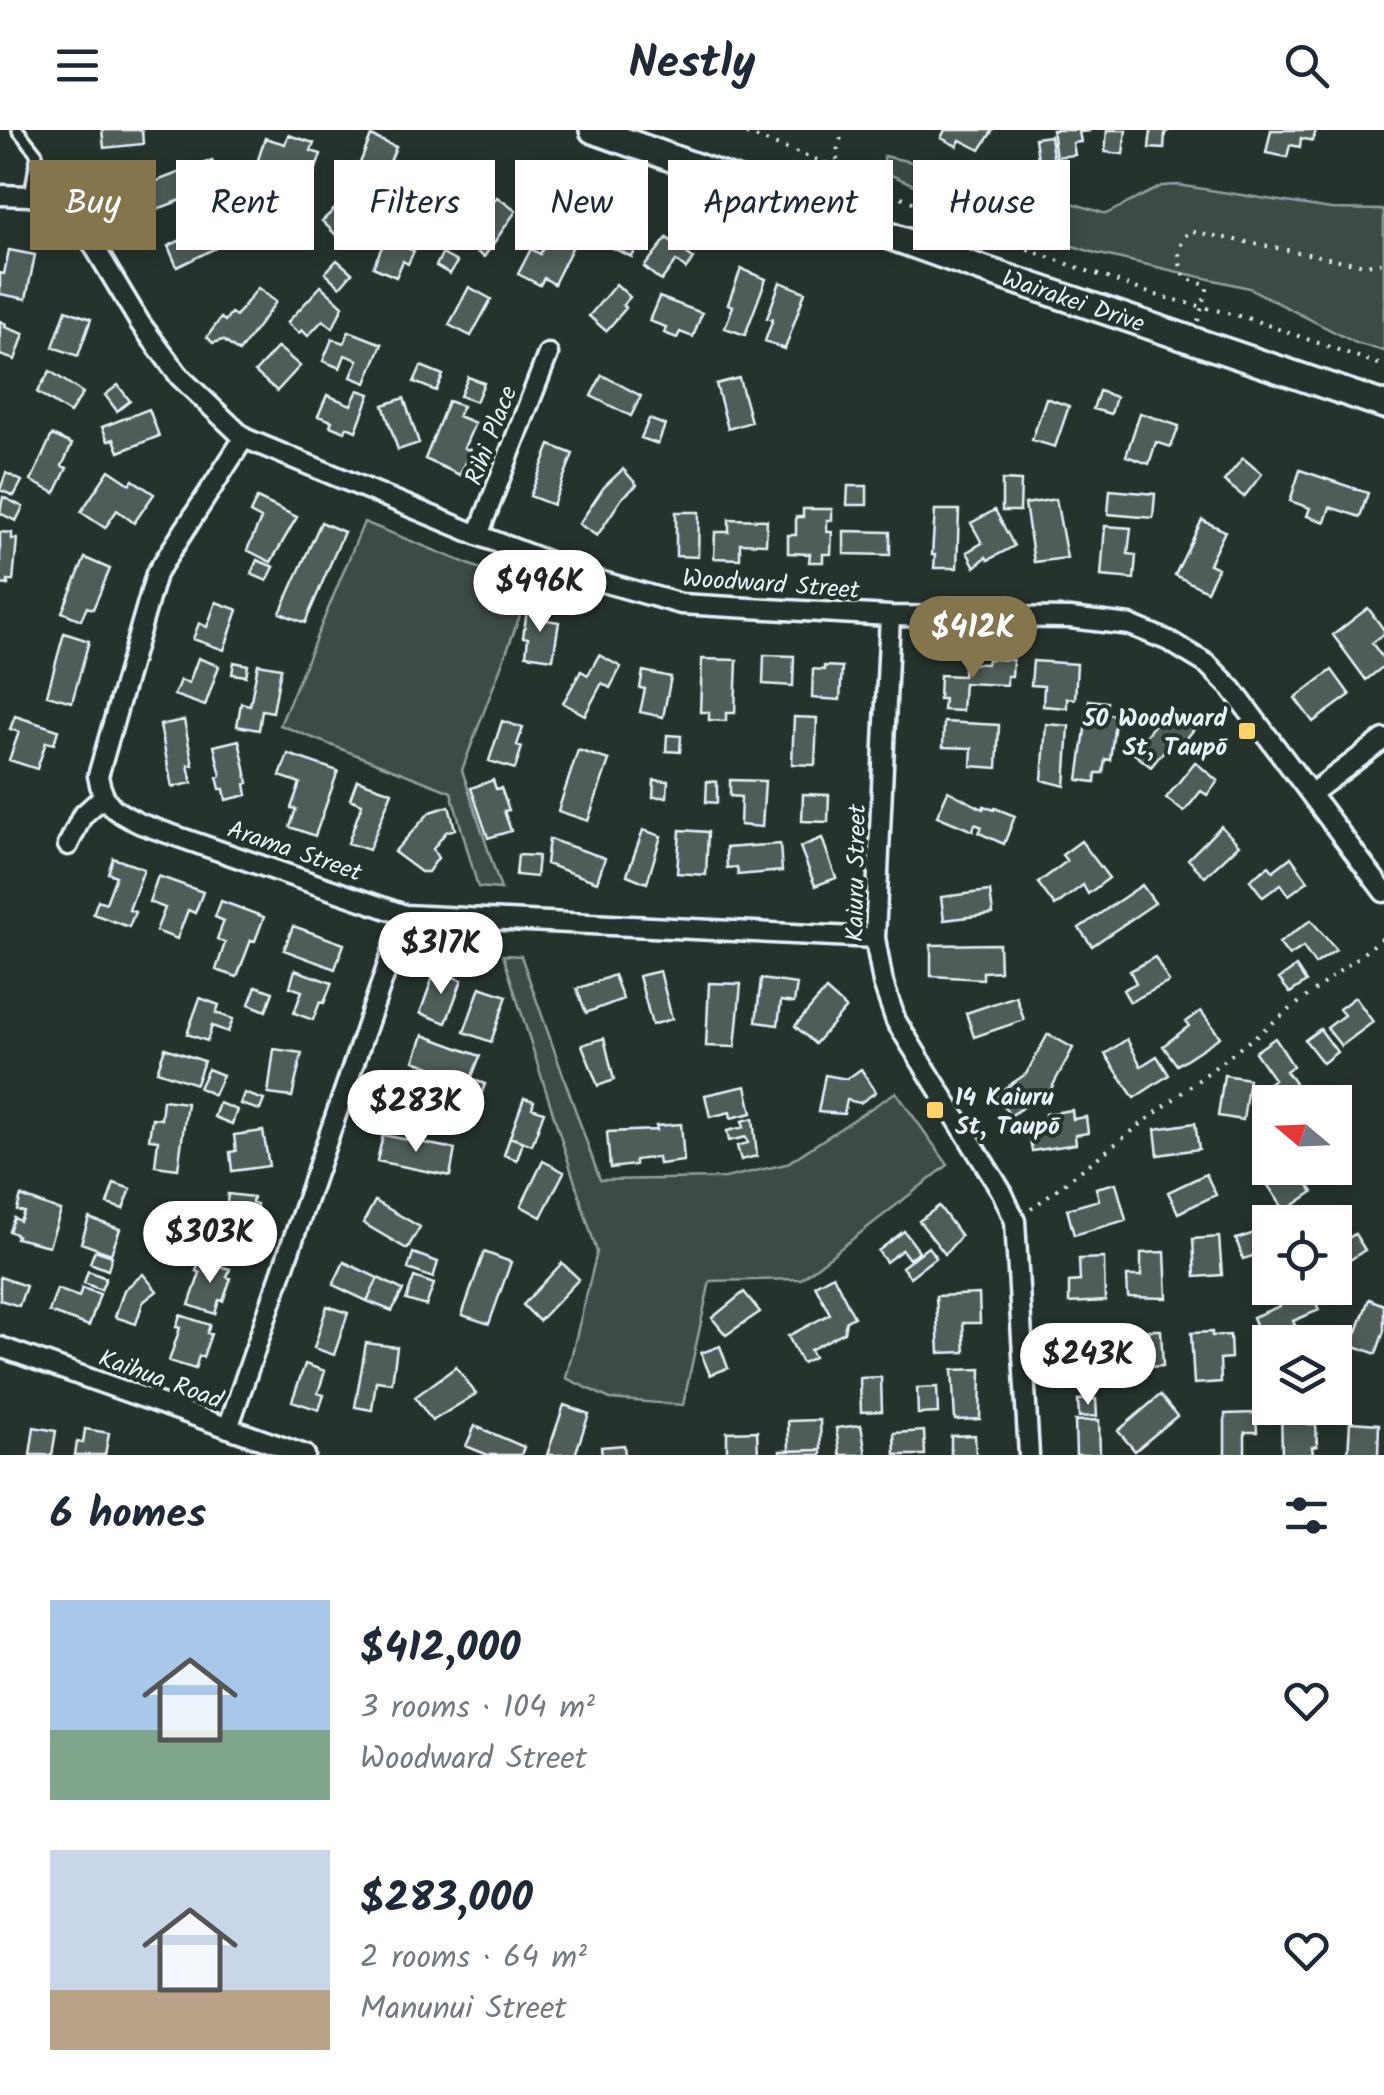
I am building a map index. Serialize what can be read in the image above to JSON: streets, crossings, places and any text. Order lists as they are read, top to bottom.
{
  "streets": {
    "main road": ["Wairakei Drive"],
    "street": [
      "Rihi Place",
      "Woodward Street",
      "Arama Street",
      "Kaiuru Street",
      "Kaihua Road"
    ]
  },
  "crossings": [
    ["Rihi Place", "Woodward Street"],
    ["Woodward Street", "Kaiuru Street"],
    ["Arama Street", "Kaiuru Street"]
  ],
  "places": {
    "transit": ["50 Woodward St, Taupō", "14 Kaiuru St, Taupō"]
  },
  "north": "left",
  "page": {
    "header": "Nestly",
    "chip": [
      "Buy",
      "Rent",
      "Filters",
      "New",
      "Apartment",
      "House"
    ],
    "price": [
      "$496K",
      "$412K",
      "$317K",
      "$283K",
      "$303K",
      "$243K"
    ],
    "heading": "6 homes",
    "list": [
      {
        "name": "$412,000",
        "note": "3 rooms · 104 m² · Woodward Street"
      },
      {
        "name": "$283,000",
        "note": "2 rooms · 64 m² · Manunui Street"
      }
    ]
  }
}
